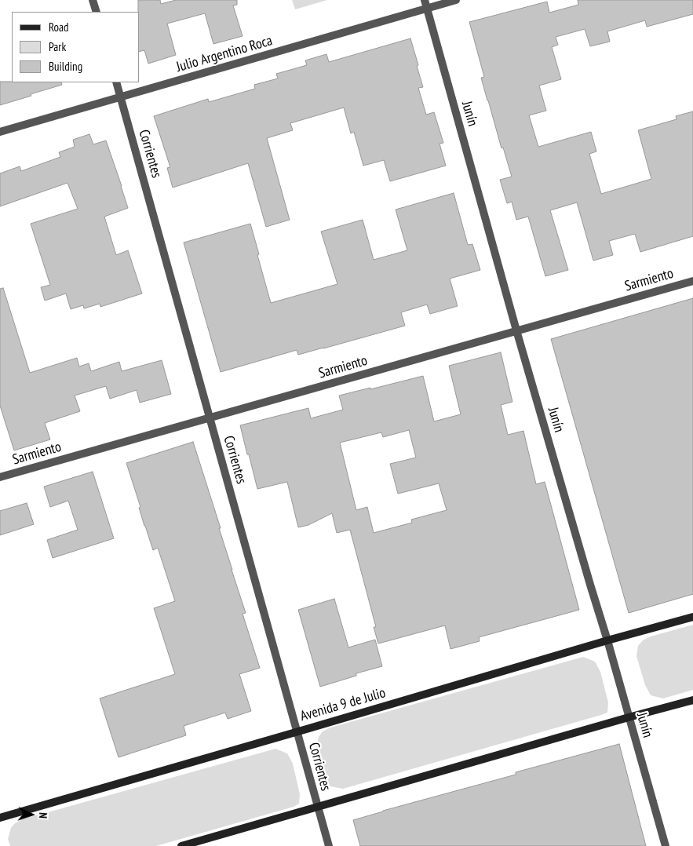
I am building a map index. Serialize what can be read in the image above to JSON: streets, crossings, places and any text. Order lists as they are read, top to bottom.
{
  "streets": {
    "main road": ["Avenida 9 de Julio"],
    "street": [
      "Julio Argentino Roca",
      "Junín",
      "Corrientes",
      "Sarmiento"
    ]
  },
  "crossings": [
    ["Julio Argentino Roca", "Junín"],
    ["Julio Argentino Roca", "Corrientes"],
    ["Junín", "Sarmiento"],
    ["Junín", "Avenida 9 de Julio"],
    ["Corrientes", "Sarmiento"],
    ["Corrientes", "Avenida 9 de Julio"]
  ],
  "legend": ["Road", "Park", "Building"],
  "north": "right"
}
